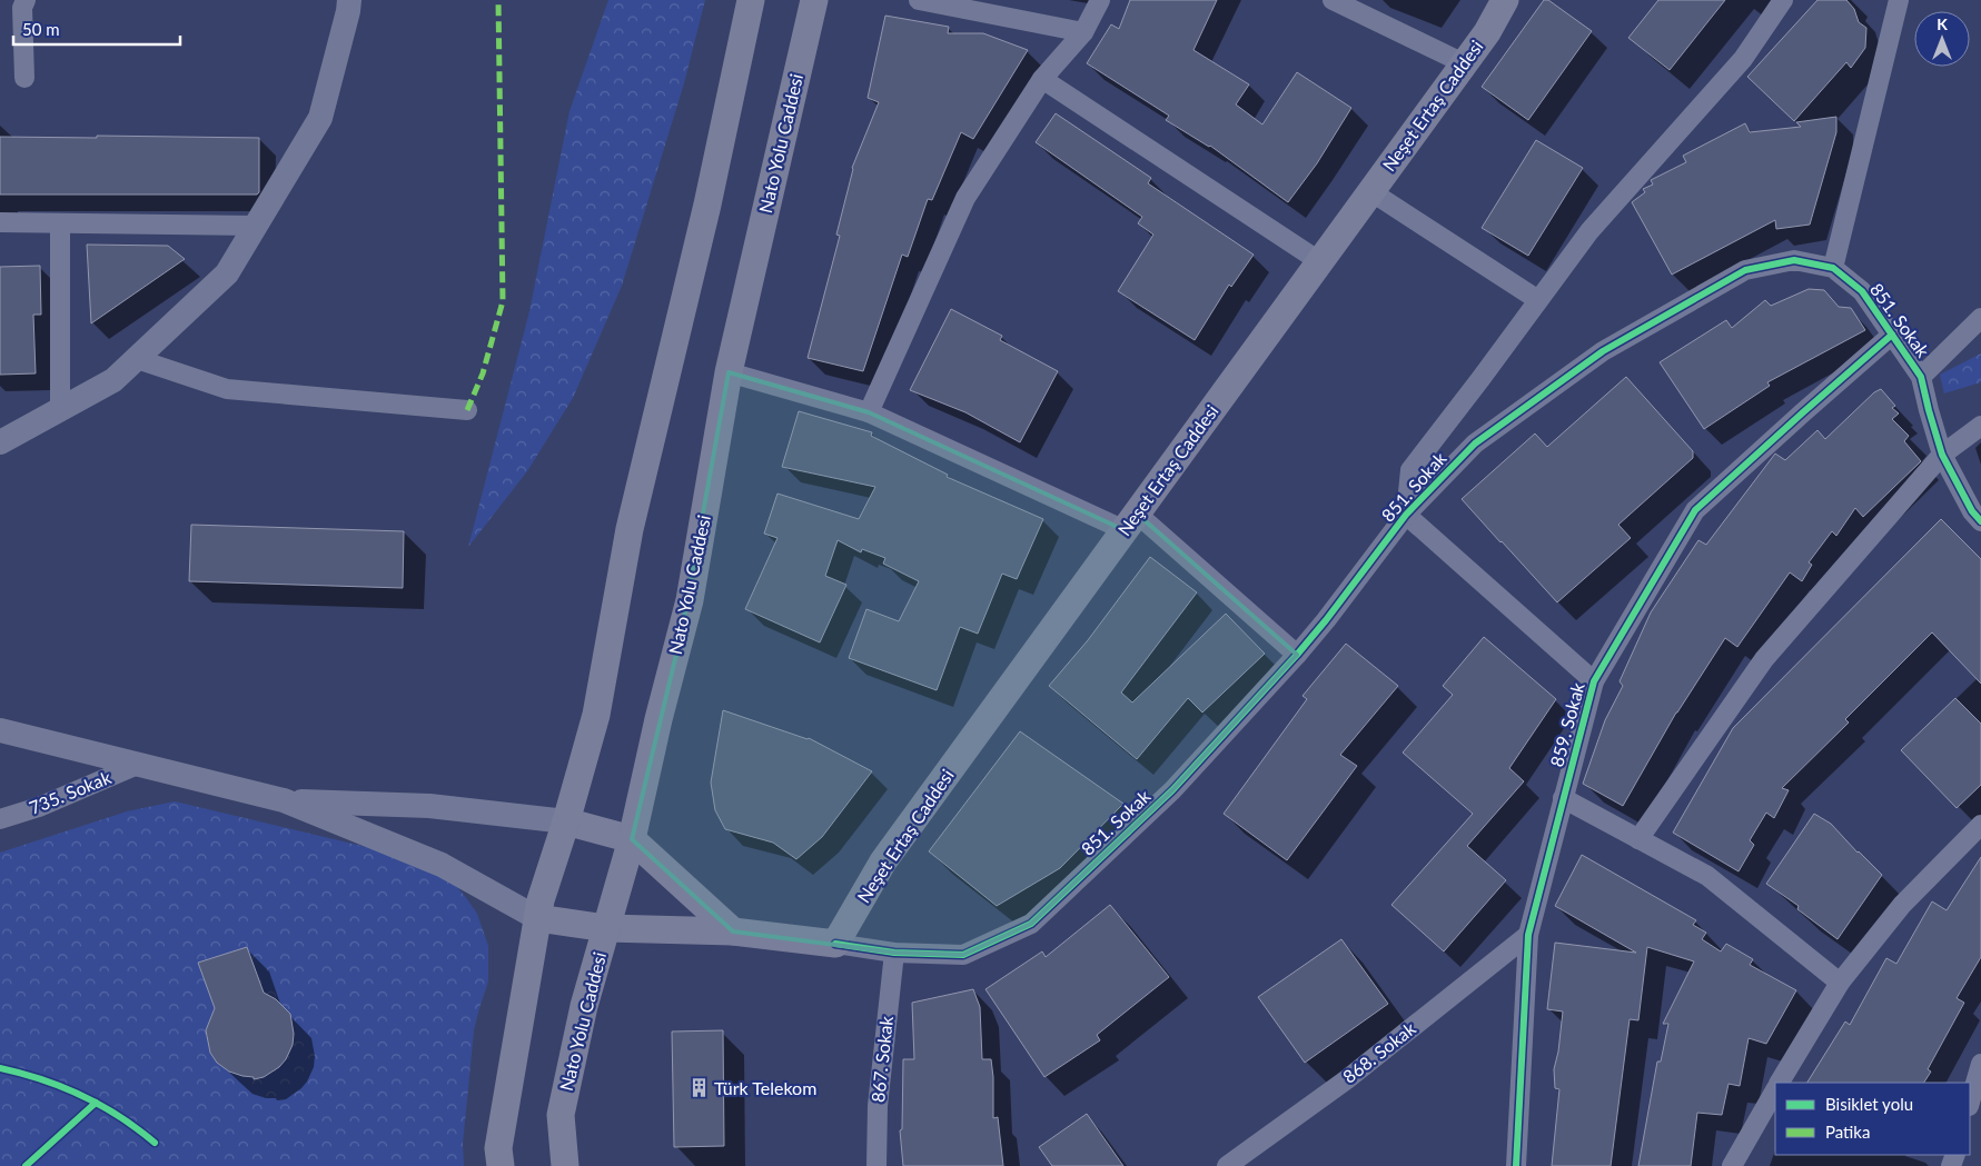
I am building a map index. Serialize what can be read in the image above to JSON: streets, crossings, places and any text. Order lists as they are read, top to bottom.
{
  "streets": {
    "main road": ["Neşet Ertaş Caddesi", "Nato Yolu Caddesi", "851. Sokak"],
    "street": [
      "859. Sokak",
      "735. Sokak",
      "868. Sokak",
      "867. Sokak"
    ]
  },
  "crossings": [
    ["Neşet Ertaş Caddesi", "851. Sokak"],
    ["Nato Yolu Caddesi", "851. Sokak"],
    ["851. Sokak", "859. Sokak"],
    ["851. Sokak", "867. Sokak"],
    ["859. Sokak", "868. Sokak"]
  ],
  "places": {
    "building": ["Türk Telekom"]
  },
  "legend": ["Bisiklet yolu", "Patika"],
  "scale_bar": "50 m",
  "north": "top"
}
